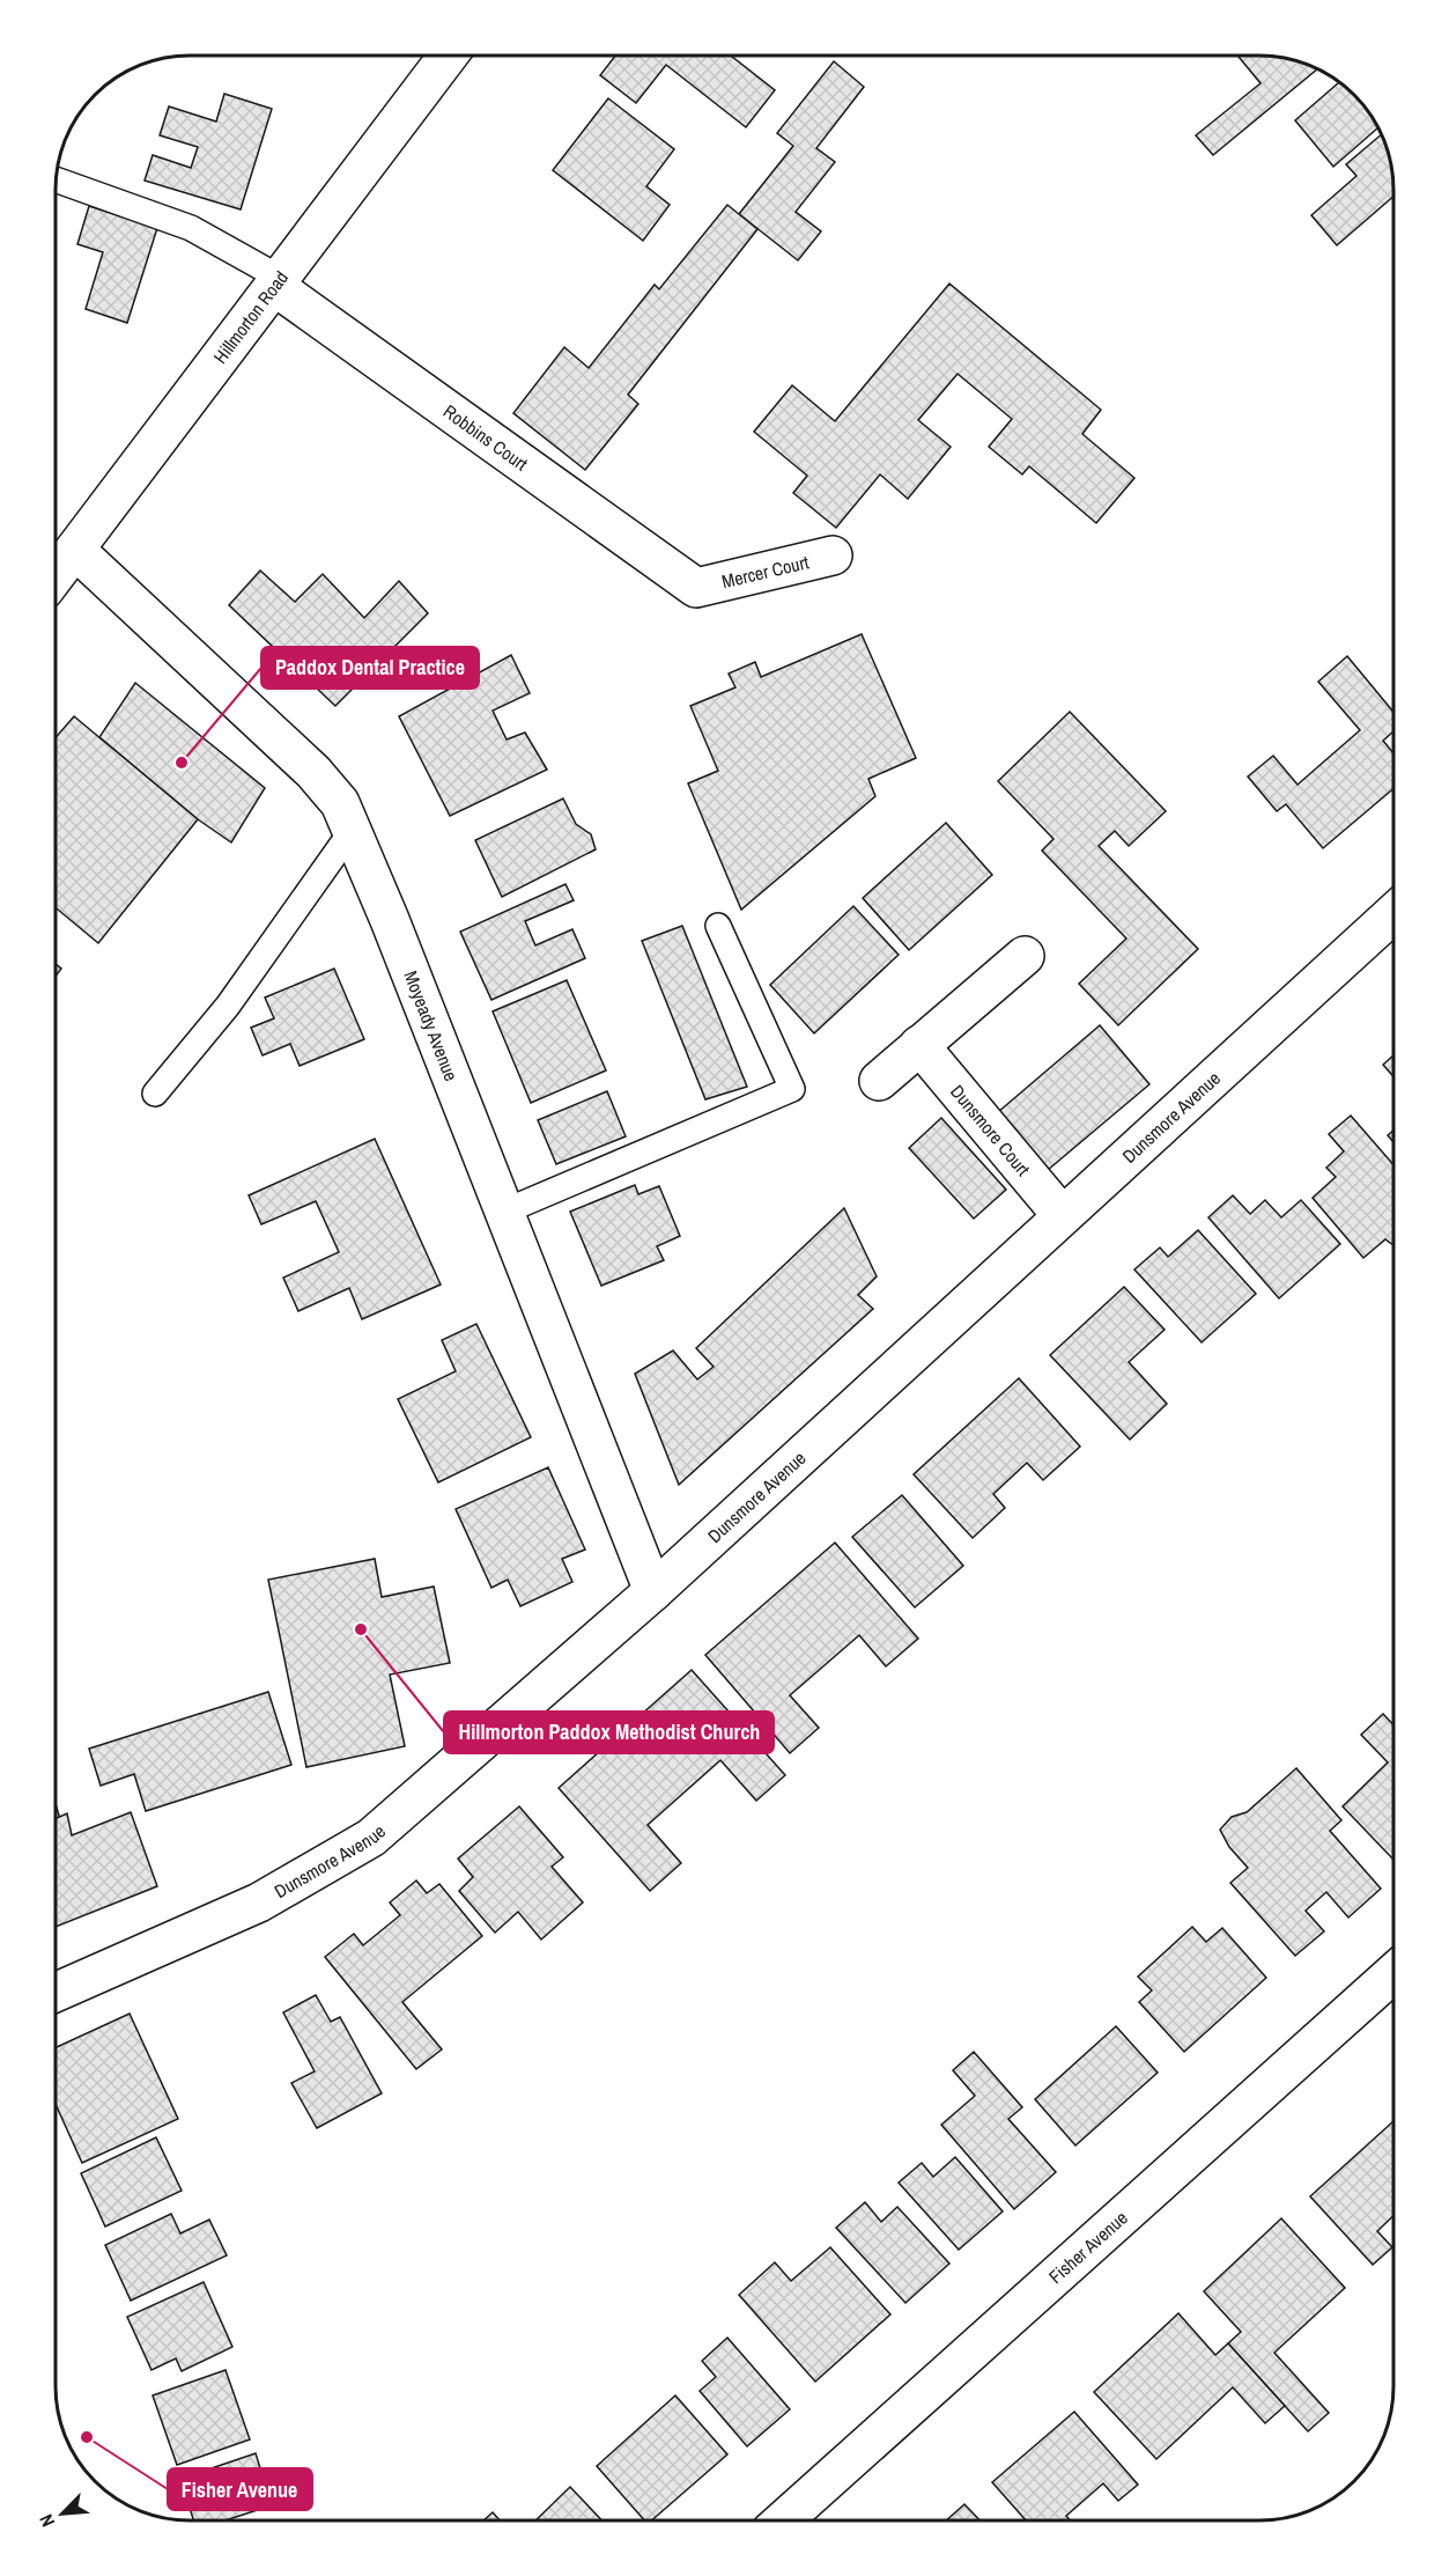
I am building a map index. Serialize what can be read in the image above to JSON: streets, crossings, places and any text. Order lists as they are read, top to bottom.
{
  "streets": {
    "main road": [
      "Hillmorton Road",
      "Robbins Court",
      "Mercer Court",
      "Moyeady Avenue",
      "Dunsmore Avenue",
      "Dunsmore Court",
      "Fisher Avenue"
    ]
  },
  "crossings": [
    ["Hillmorton Road", "Robbins Court"],
    ["Hillmorton Road", "Moyeady Avenue"],
    ["Robbins Court", "Mercer Court"],
    ["Moyeady Avenue", "Dunsmore Avenue"],
    ["Dunsmore Avenue", "Dunsmore Court"]
  ],
  "places": ["Paddox Dental Practice", "Hillmorton Paddox Methodist Church", "Fisher Avenue"],
  "north": "bottom left"
}
